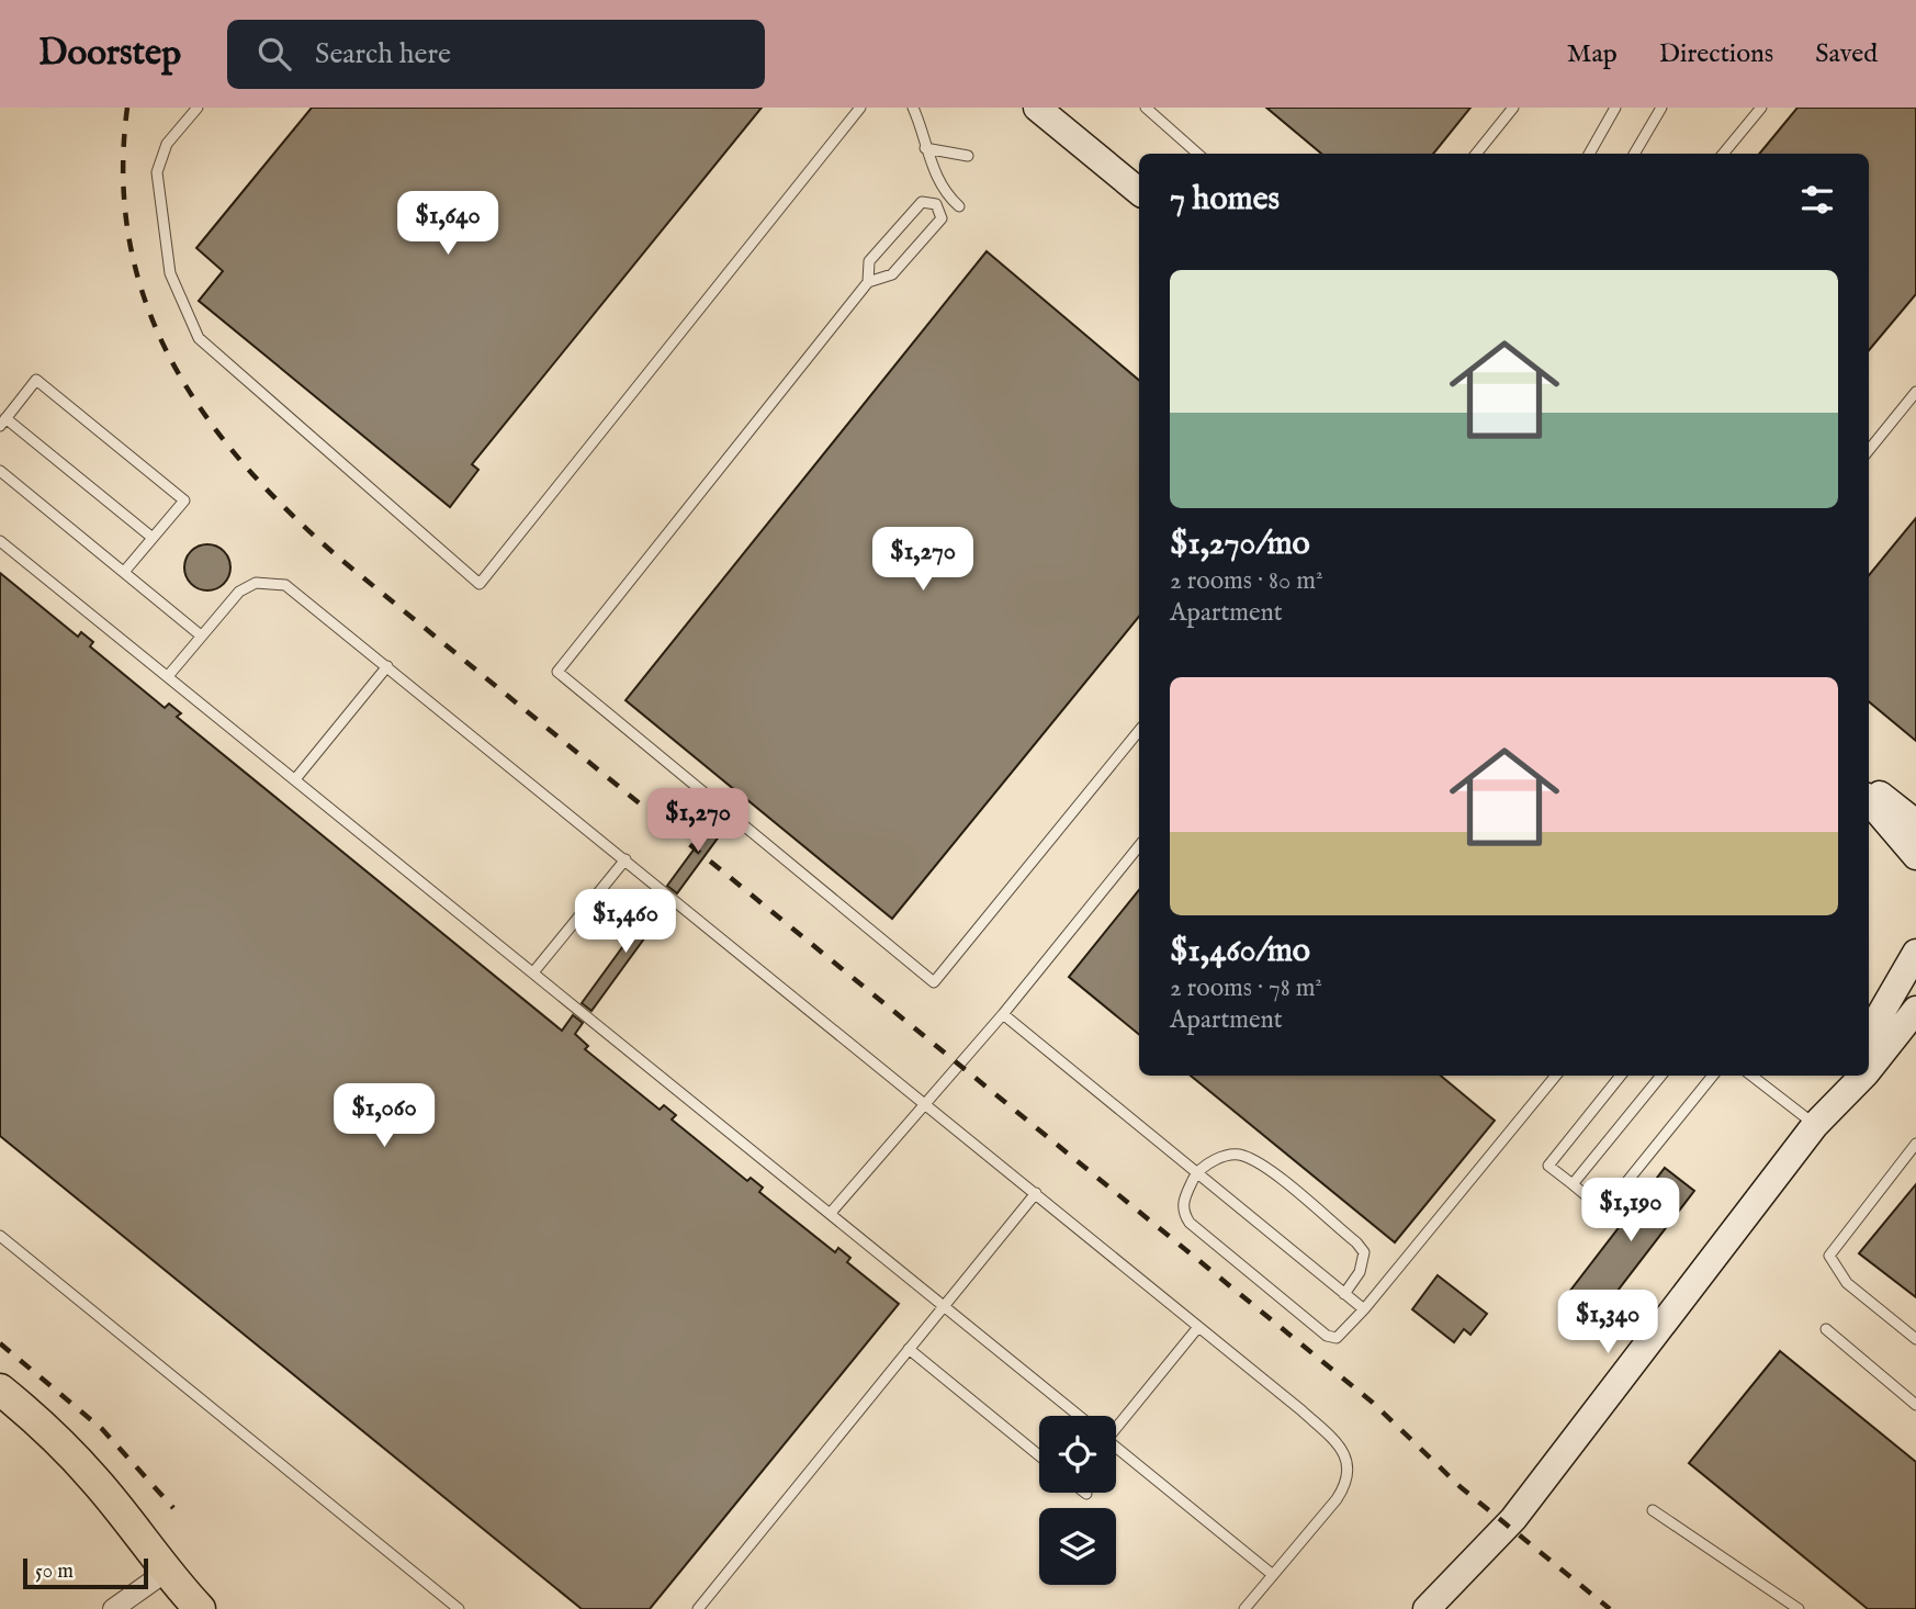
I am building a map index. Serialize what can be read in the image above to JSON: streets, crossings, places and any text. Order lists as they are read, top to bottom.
{
  "scale_bar": "50 m",
  "page": {
    "header": "Doorstep",
    "search": "Search here",
    "nav": ["Map", "Directions", "Saved"],
    "heading": "7 homes",
    "price": [
      "$1,640",
      "$1,270",
      "$1,270",
      "$1,460",
      "$1,060",
      "$1,190",
      "$1,340"
    ],
    "list": [
      {
        "name": "$1,270/mo",
        "note": "2 rooms · 80 m² · Apartment"
      },
      {
        "name": "$1,460/mo",
        "note": "2 rooms · 78 m² · Apartment"
      }
    ],
    "scale": "50 m"
  }
}
